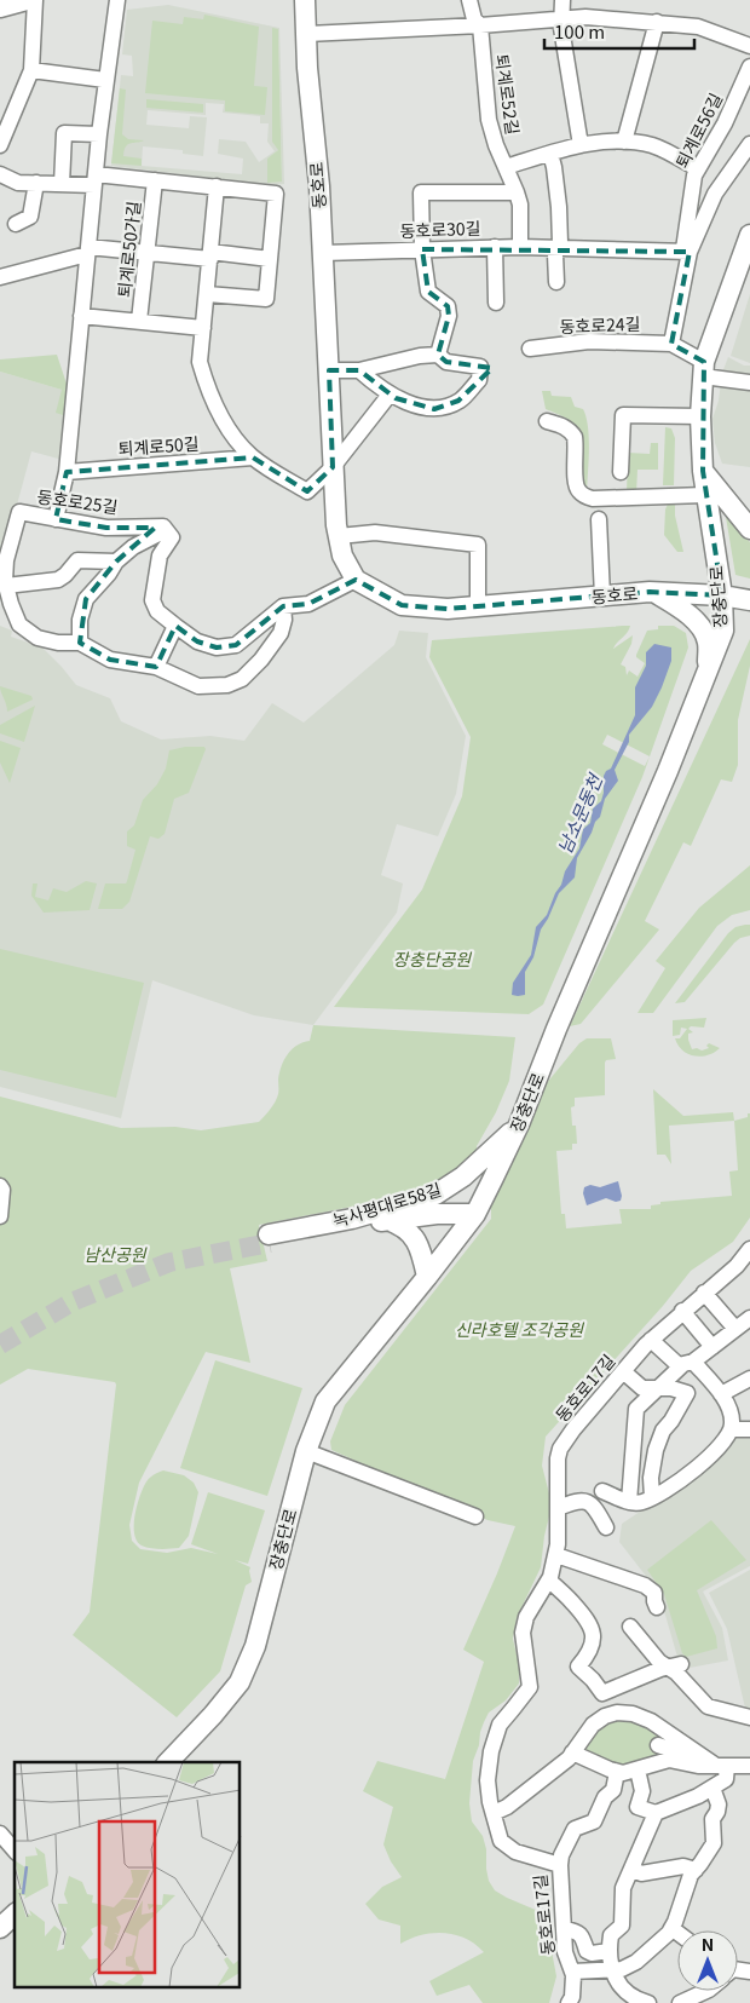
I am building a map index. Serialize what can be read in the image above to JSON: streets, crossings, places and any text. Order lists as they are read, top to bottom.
{
  "streets": {
    "main road": ["동호로", "장충단로", "녹사평대로58길"],
    "street": [
      "퇴계로52길",
      "퇴계로56길",
      "동호로30길",
      "퇴계로50가길",
      "동호로24길",
      "퇴계로50길",
      "동호로25길",
      "동호로17길"
    ]
  },
  "crossings": [
    ["퇴계로52길", "동호로30길"],
    ["퇴계로56길", "동호로30길"],
    ["동호로", "동호로30길"],
    ["동호로", "장충단로"],
    ["동호로24길", "장충단로"],
    ["장충단로", "녹사평대로58길"]
  ],
  "water": ["남소문동천"],
  "parks": ["장충단공원", "남산공원", "신라호텔 조각공원"],
  "scale_bar": "100 m",
  "north": "top"
}
